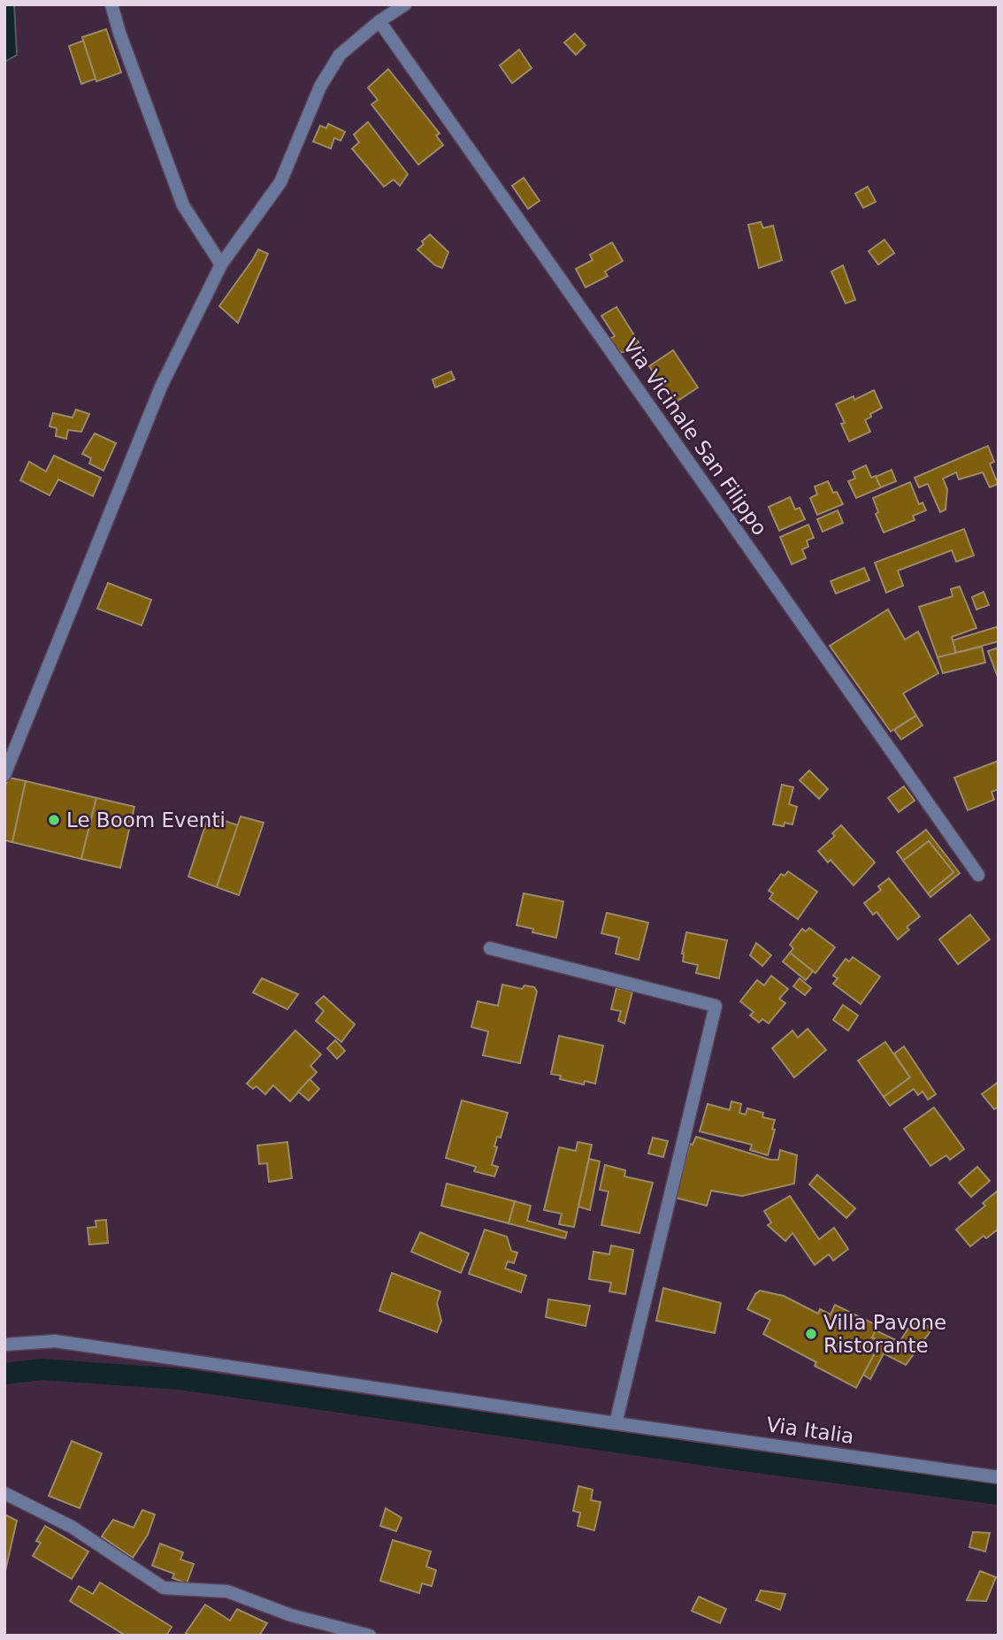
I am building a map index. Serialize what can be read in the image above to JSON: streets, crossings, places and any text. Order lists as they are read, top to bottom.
{
  "streets": {
    "street": ["Via Vicinale San Filippo", "Via Italia"]
  },
  "places": ["Le Boom Eventi", "Villa Pavone Ristorante"]
}
